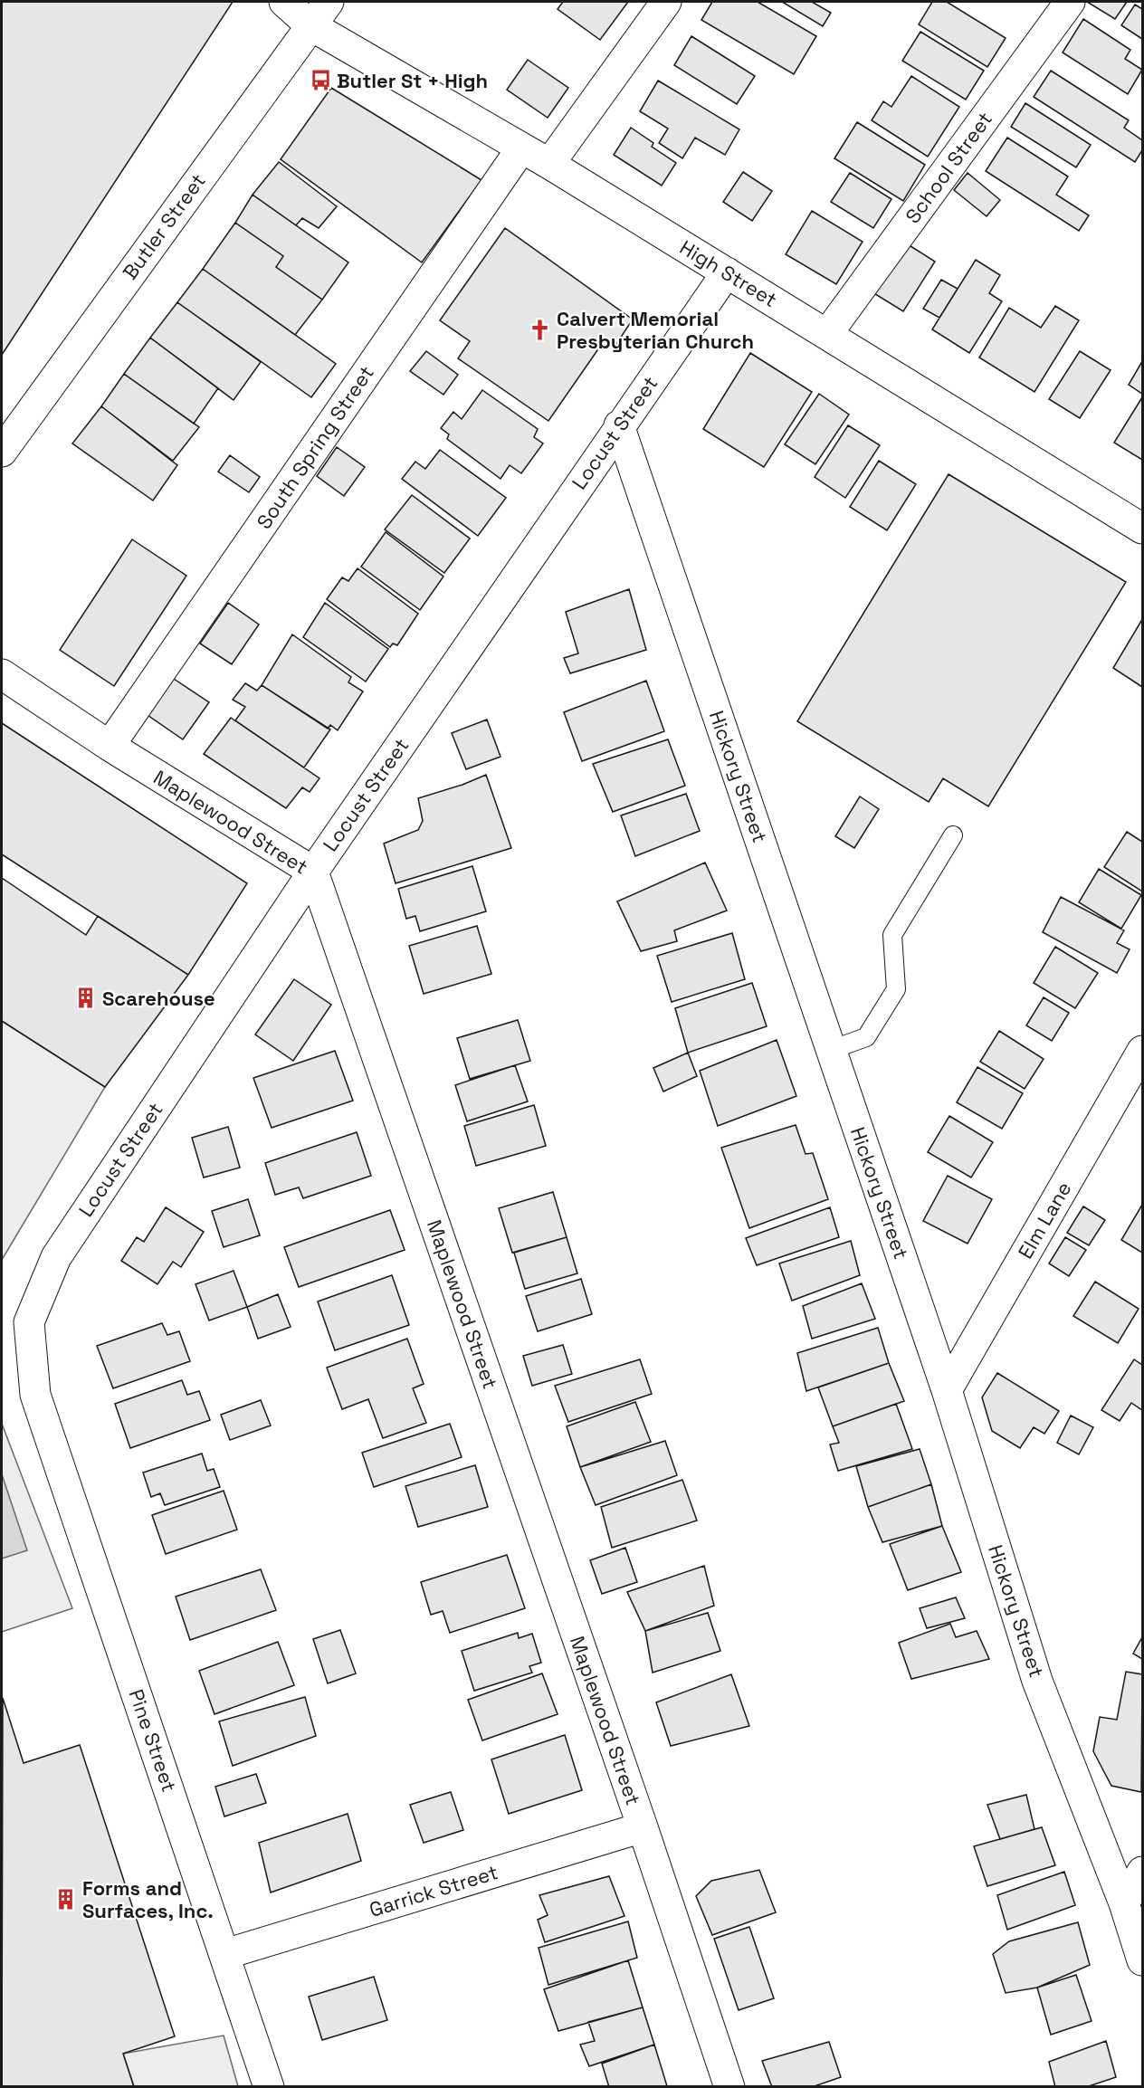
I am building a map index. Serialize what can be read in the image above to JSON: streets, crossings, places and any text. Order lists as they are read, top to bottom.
{
  "streets": {
    "street": [
      "School Street",
      "Butler Street",
      "High Street",
      "Locust Street",
      "South Spring Street",
      "Hickory Street",
      "Maplewood Street",
      "Elm Lane",
      "Pine Street",
      "Garrick Street"
    ]
  },
  "crossings": [
    ["School Street", "High Street"],
    ["Butler Street", "High Street"],
    ["High Street", "Locust Street"],
    ["High Street", "South Spring Street"],
    ["Locust Street", "Hickory Street"],
    ["Locust Street", "Maplewood Street"],
    ["Locust Street", "Pine Street"],
    ["South Spring Street", "Maplewood Street"],
    ["Hickory Street", "Elm Lane"],
    ["Maplewood Street", "Garrick Street"],
    ["Pine Street", "Garrick Street"]
  ],
  "places": {
    "bus stop": ["Butler St + High"],
    "church": ["Calvert Memorial Presbyterian Church"],
    "building": ["Scarehouse", "Forms and Surfaces, Inc."]
  }
}
